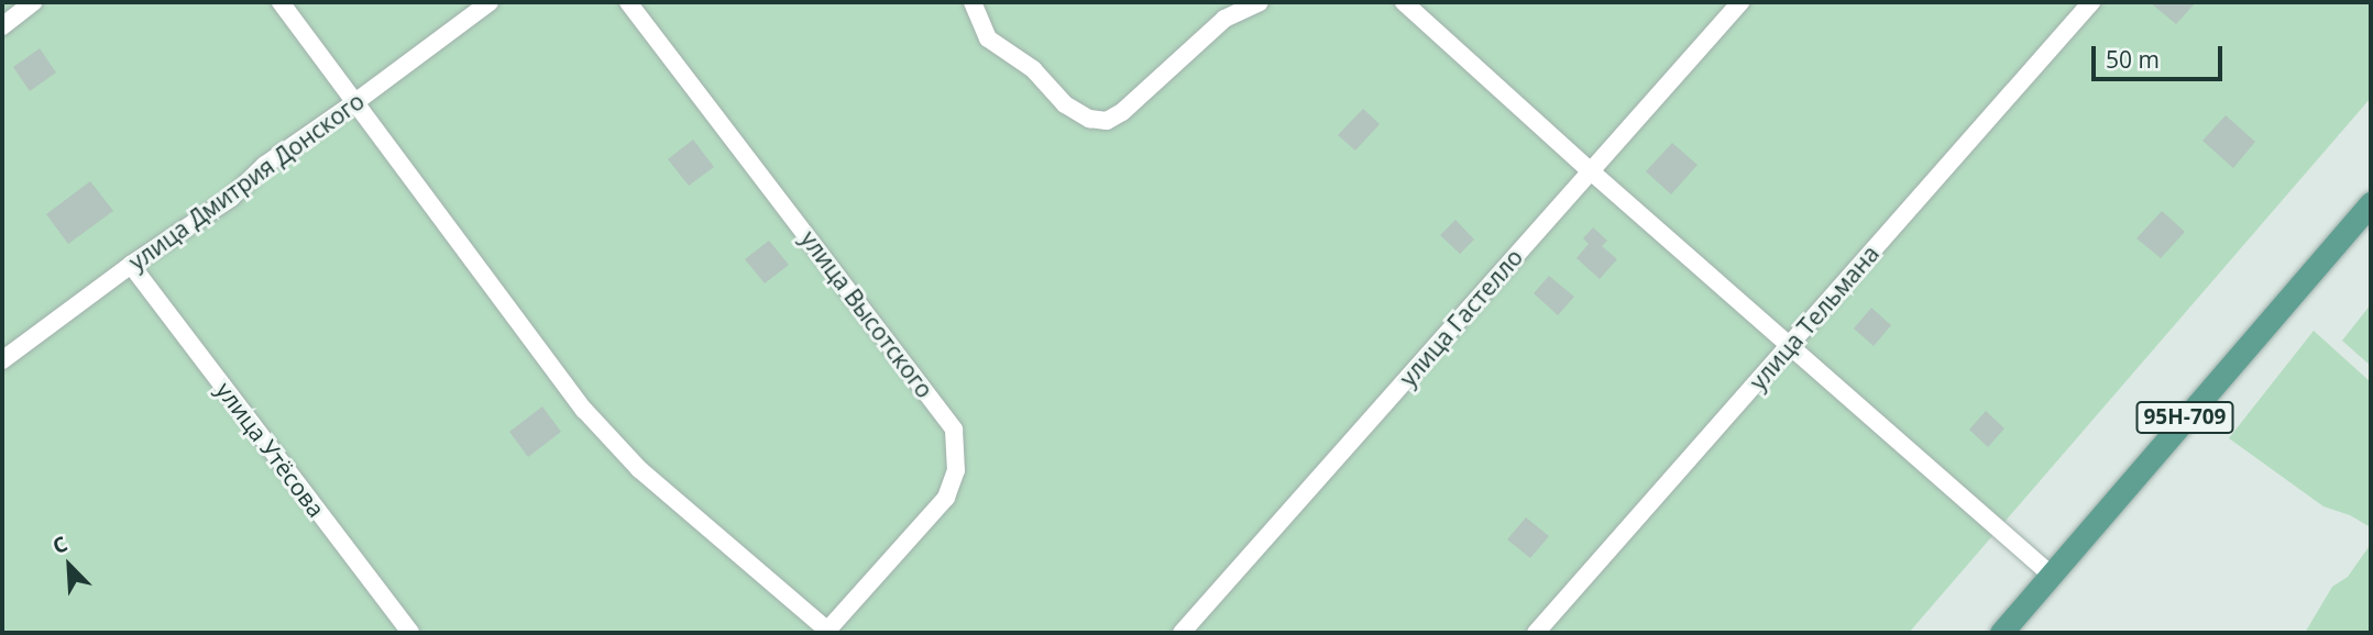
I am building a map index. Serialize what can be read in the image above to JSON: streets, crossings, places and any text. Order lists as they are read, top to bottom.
{
  "streets": {
    "main road": ["95Н-709"],
    "street": [
      "улица Дмитрия Донского",
      "улица Высотского",
      "улица Гастелло",
      "улица Тельмана",
      "улица Утёсова"
    ]
  },
  "crossings": [
    ["улица Дмитрия Донского", "улица Утёсова"]
  ],
  "scale_bar": "50 m",
  "north": "top left"
}
